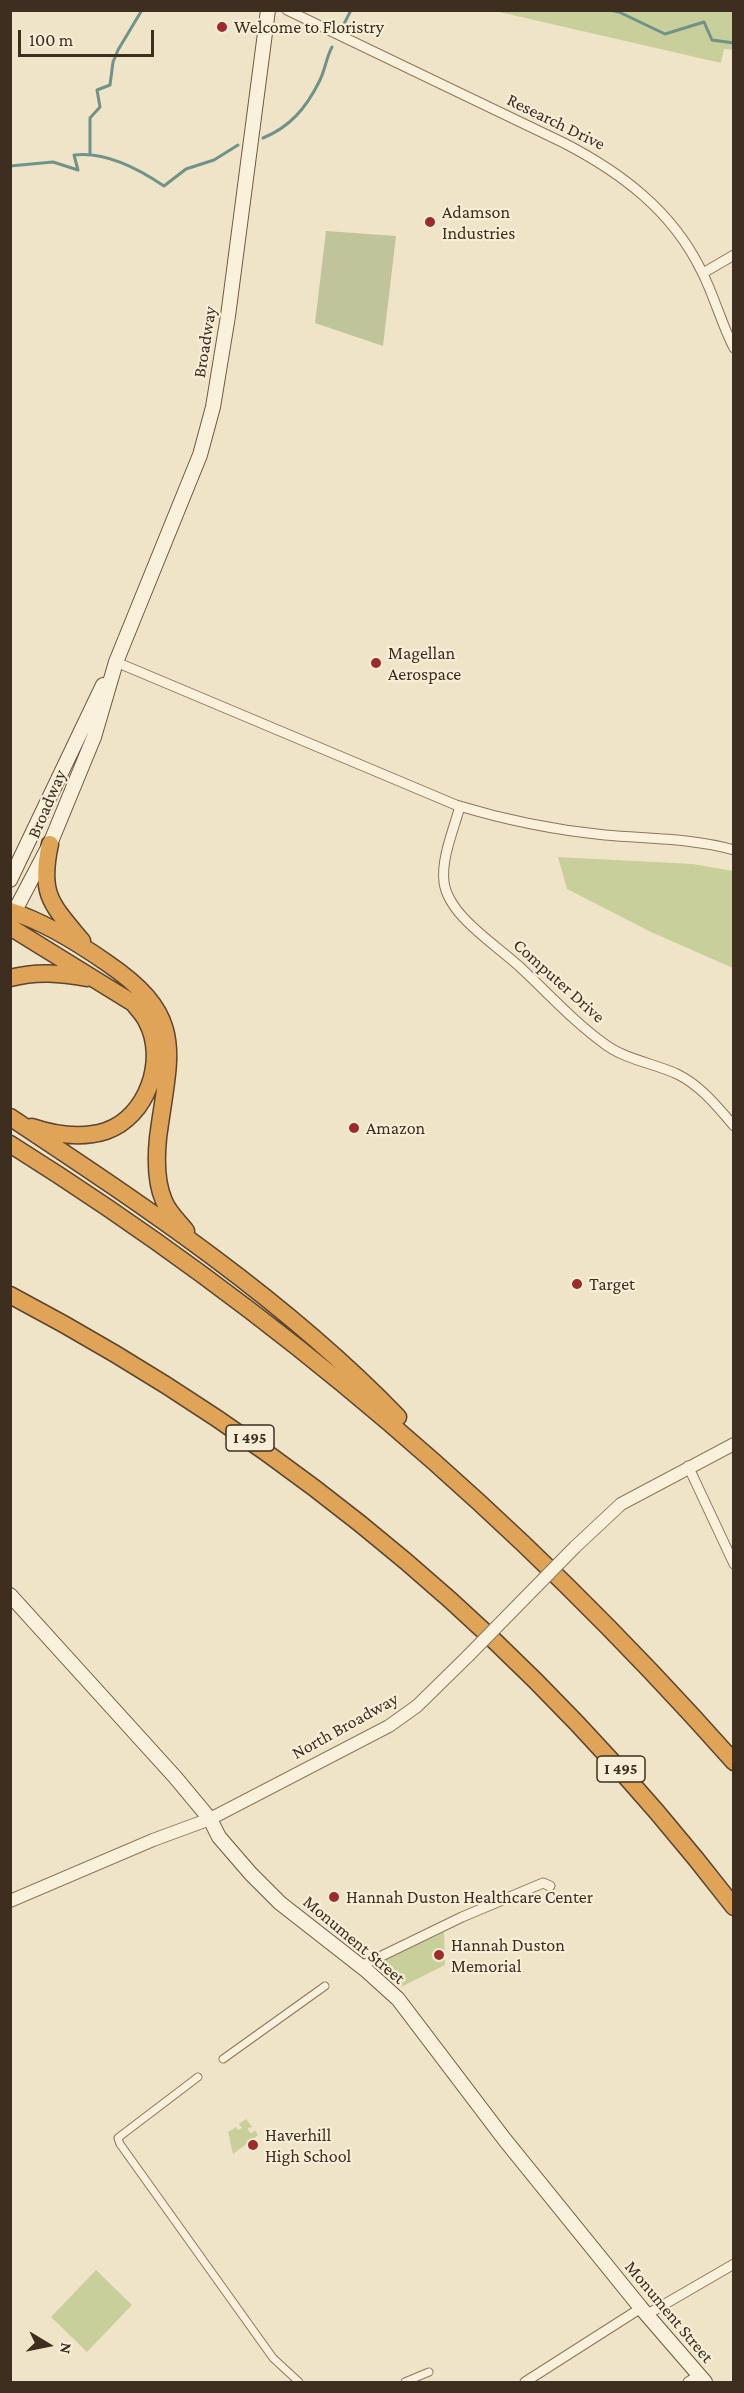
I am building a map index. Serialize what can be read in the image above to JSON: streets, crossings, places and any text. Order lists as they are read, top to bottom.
{
  "streets": {
    "highway": ["I 495"],
    "main road": ["Broadway", "Monument Street"],
    "street": ["Research Drive", "Computer Drive", "North Broadway"]
  },
  "crossings": [
    ["North Broadway", "Monument Street"]
  ],
  "places": [
    "Welcome to Floristry",
    "Adamson Industries",
    "Magellan Aerospace",
    "Amazon",
    "Target",
    "Hannah Duston Healthcare Center",
    "Hannah Duston Memorial",
    "Haverhill High School"
  ],
  "scale_bar": "100 m",
  "north": "right"
}
